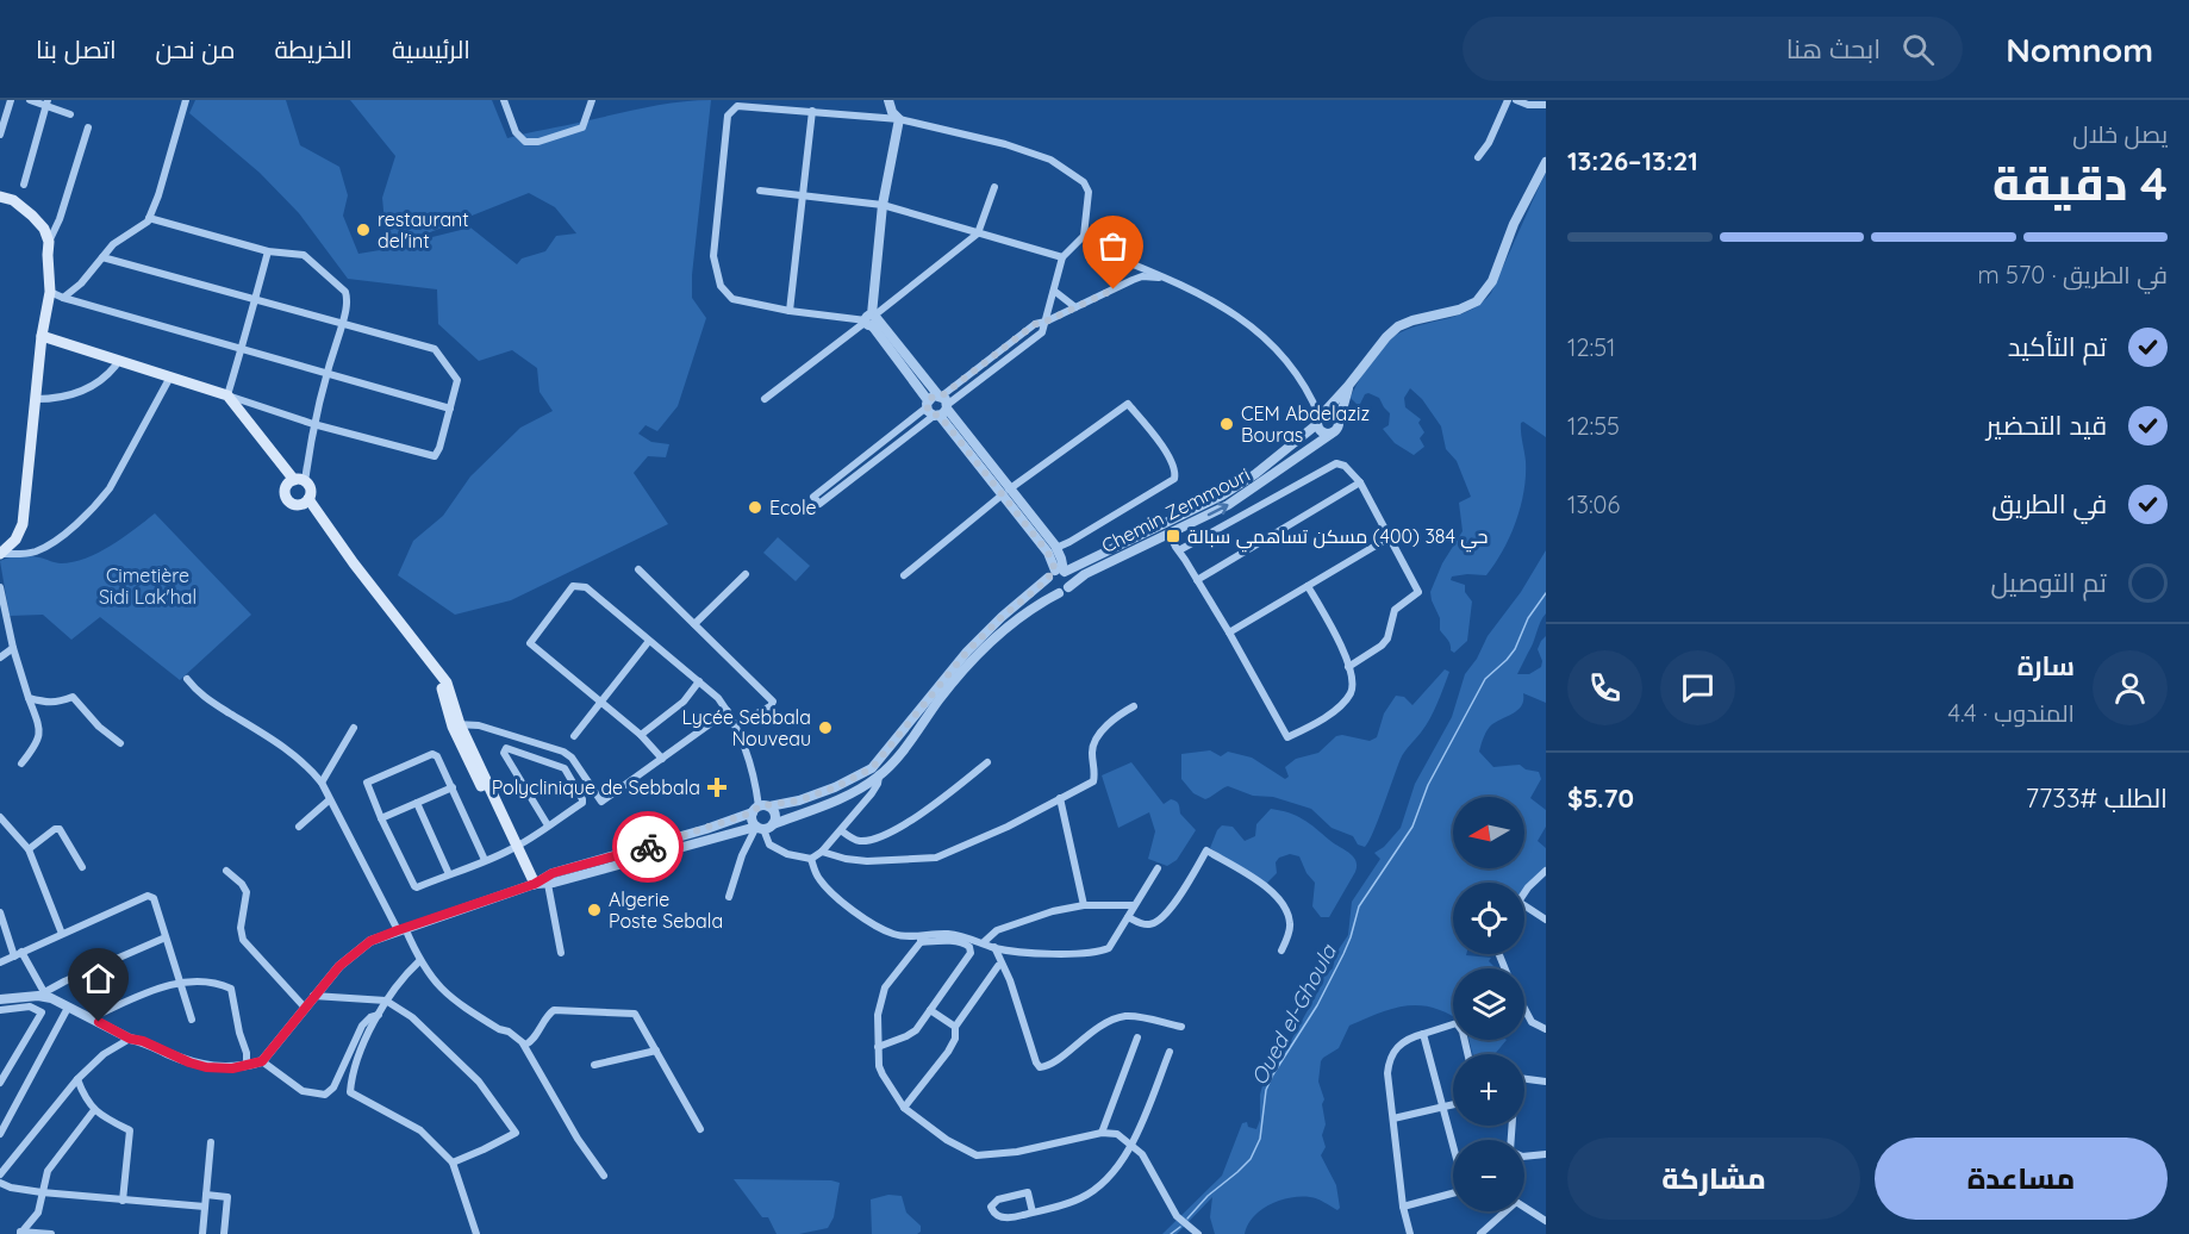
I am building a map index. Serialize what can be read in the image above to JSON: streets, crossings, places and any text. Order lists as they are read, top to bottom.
{
  "streets": {
    "street": ["Chemin Zemmouri"]
  },
  "water": ["Oued el-Ghoula"],
  "parks": ["Cimetière Sidi Lak'hal"],
  "places": {
    "other": [
      "restaurant del'int",
      "CEM Abdelaziz Bouras",
      "Ecole",
      "Lycée Sebbala Nouveau",
      "Algerie Poste Sebala"
    ],
    "transit": ["حي 384 (400) مسكن تساهمي سبالة"],
    "health": ["Polyclinique de Sebbala"]
  },
  "north": "left",
  "page": {
    "header": "Nomnom",
    "search": "ابحث هنا",
    "nav": [
      "الرئيسية",
      "الخريطة",
      "من نحن",
      "اتصل بنا"
    ],
    "heading": ["4 دقيقة", "يصل خلال", "13:21–13:26"],
    "panel": [
      "سارة",
      "المندوب · 4.4",
      "الطلب #7733",
      "$5.70"
    ],
    "bar": "في الطريق · 570 m",
    "list": [
      ["تم التأكيد", "12:51"],
      ["قيد التحضير", "12:55"],
      ["في الطريق", "13:06"],
      "تم التوصيل"
    ],
    "map_buttons": ["+", "−"],
    "buttons": ["مساعدة", "مشاركة"]
  }
}
